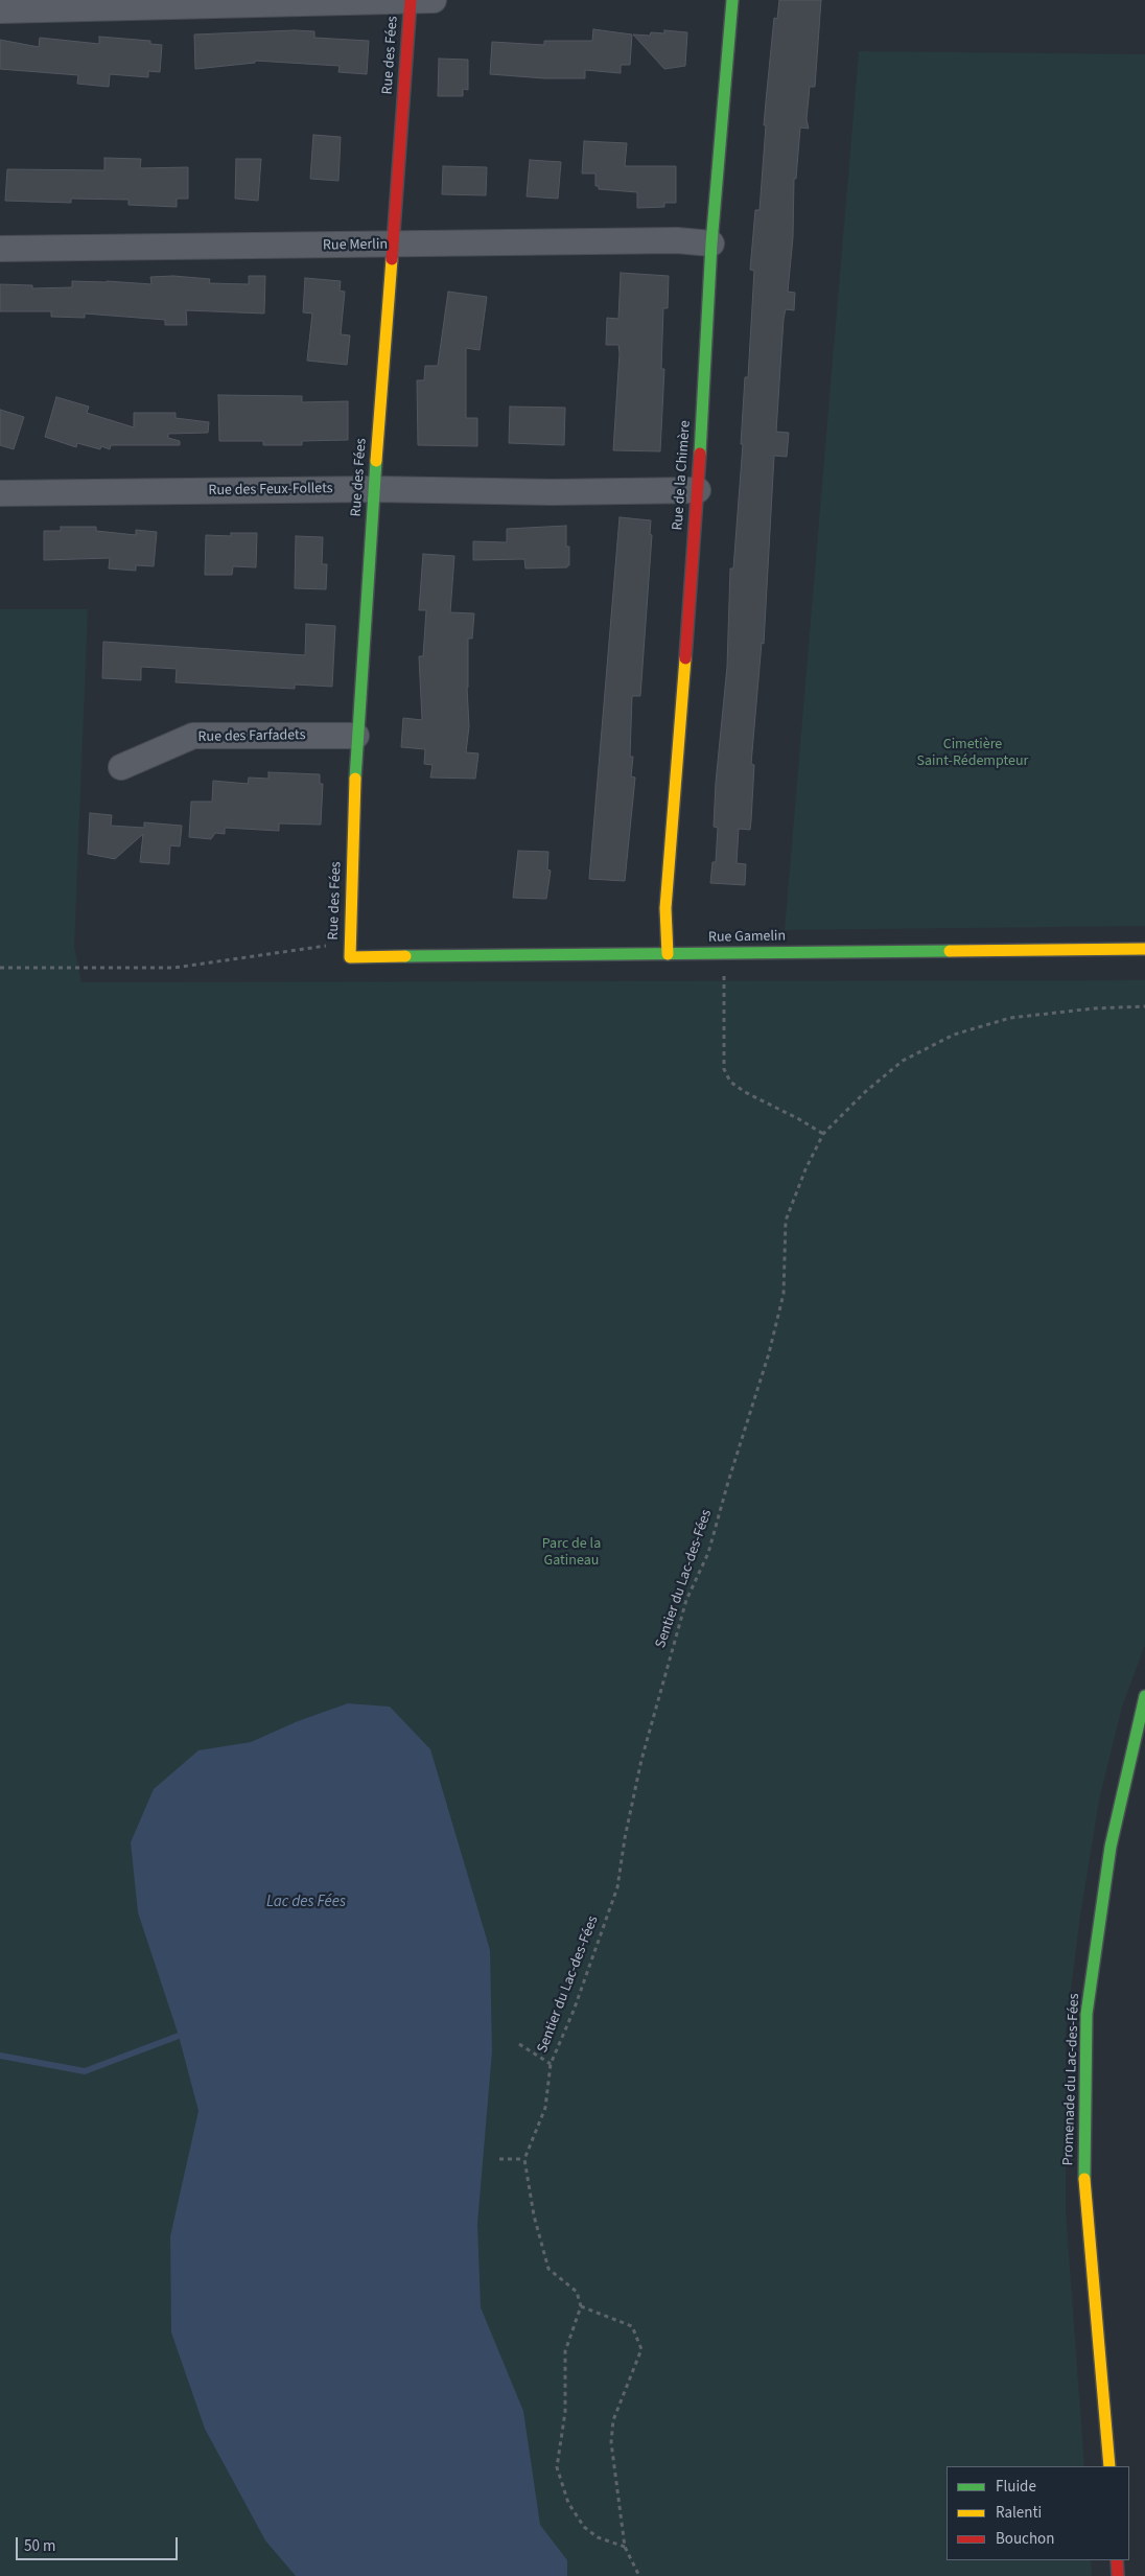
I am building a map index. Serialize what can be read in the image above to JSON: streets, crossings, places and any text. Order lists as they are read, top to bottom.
{
  "streets": {
    "street": [
      "Rue des Fées",
      "Rue Merlin",
      "Rue de la Chimère",
      "Rue des Feux-Follets",
      "Rue des Farfadets",
      "Rue Gamelin",
      "Promenade du Lac-des-Fées"
    ],
    "path": ["Sentier du Lac-des-Fées"]
  },
  "crossings": [
    ["Rue des Fées", "Rue Merlin"],
    ["Rue des Fées", "Rue des Feux-Follets"],
    ["Rue des Fées", "Rue des Farfadets"],
    ["Rue des Fées", "Rue Gamelin"],
    ["Rue Merlin", "Rue de la Chimère"],
    ["Rue de la Chimère", "Rue des Feux-Follets"],
    ["Rue de la Chimère", "Rue Gamelin"]
  ],
  "water": ["Lac des Fées"],
  "parks": ["Cimetière Saint-Rédempteur", "Parc de la Gatineau"],
  "legend": ["Fluide", "Ralenti", "Bouchon"],
  "scale_bar": "50 m"
}
